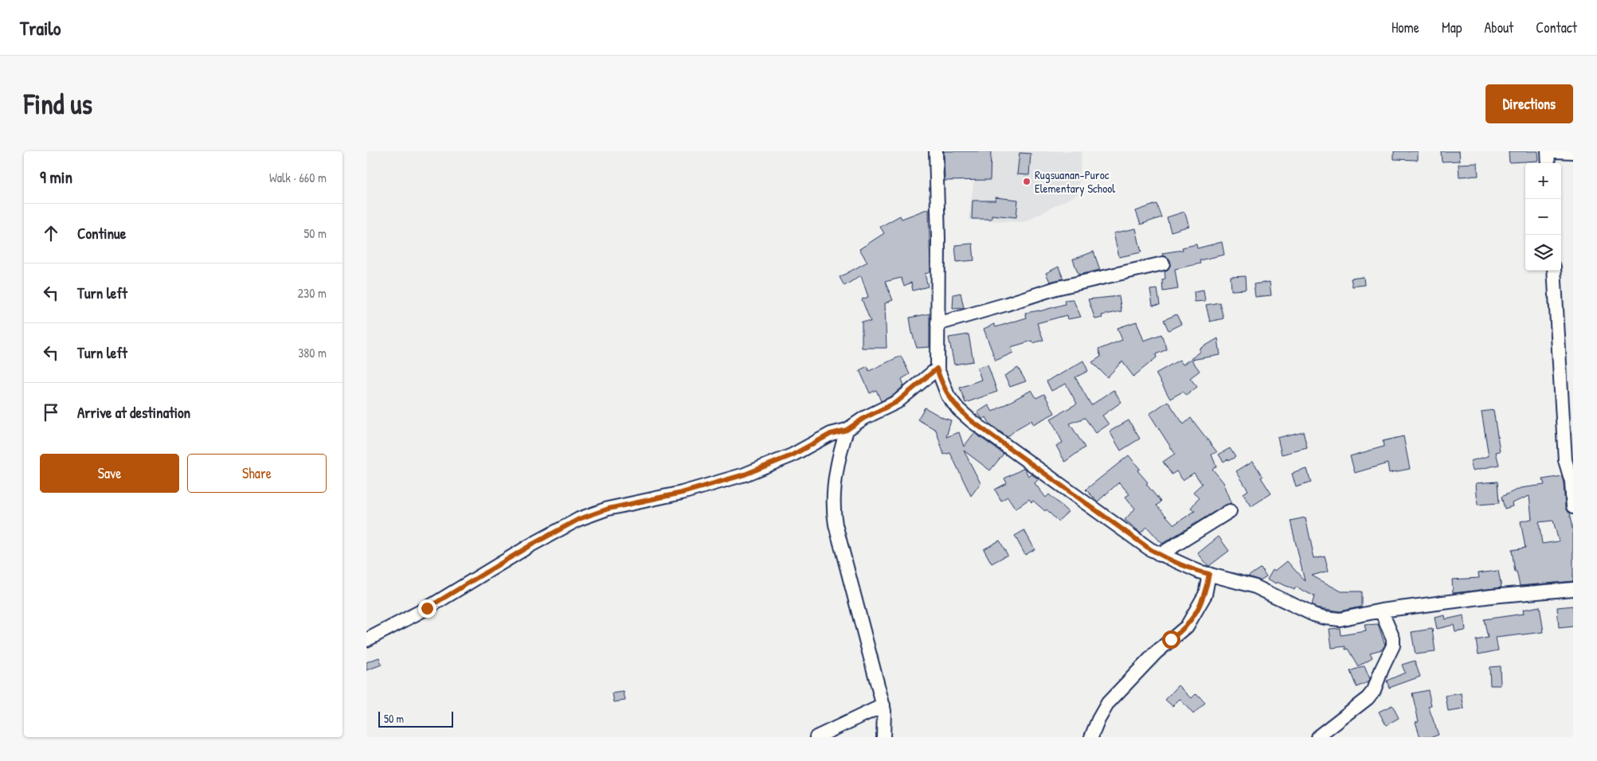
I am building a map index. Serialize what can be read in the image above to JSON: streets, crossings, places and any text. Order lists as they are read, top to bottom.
{
  "places": ["Rugsuanan-Puroc Elementary School"],
  "scale_bar": "50 m",
  "page": {
    "header": "Trailo",
    "nav": [
      "Home",
      "Map",
      "About",
      "Contact"
    ],
    "buttons": [
      "Directions",
      ["Save", "Share"]
    ],
    "title": "Find us",
    "heading": ["9 min", "Walk · 660 m"],
    "map_buttons": ["+", "−"],
    "list": [
      ["Continue", "50 m"],
      ["Turn left", "230 m"],
      ["Turn left", "380 m"],
      "Arrive at destination"
    ],
    "scale": "50 m"
  }
}
